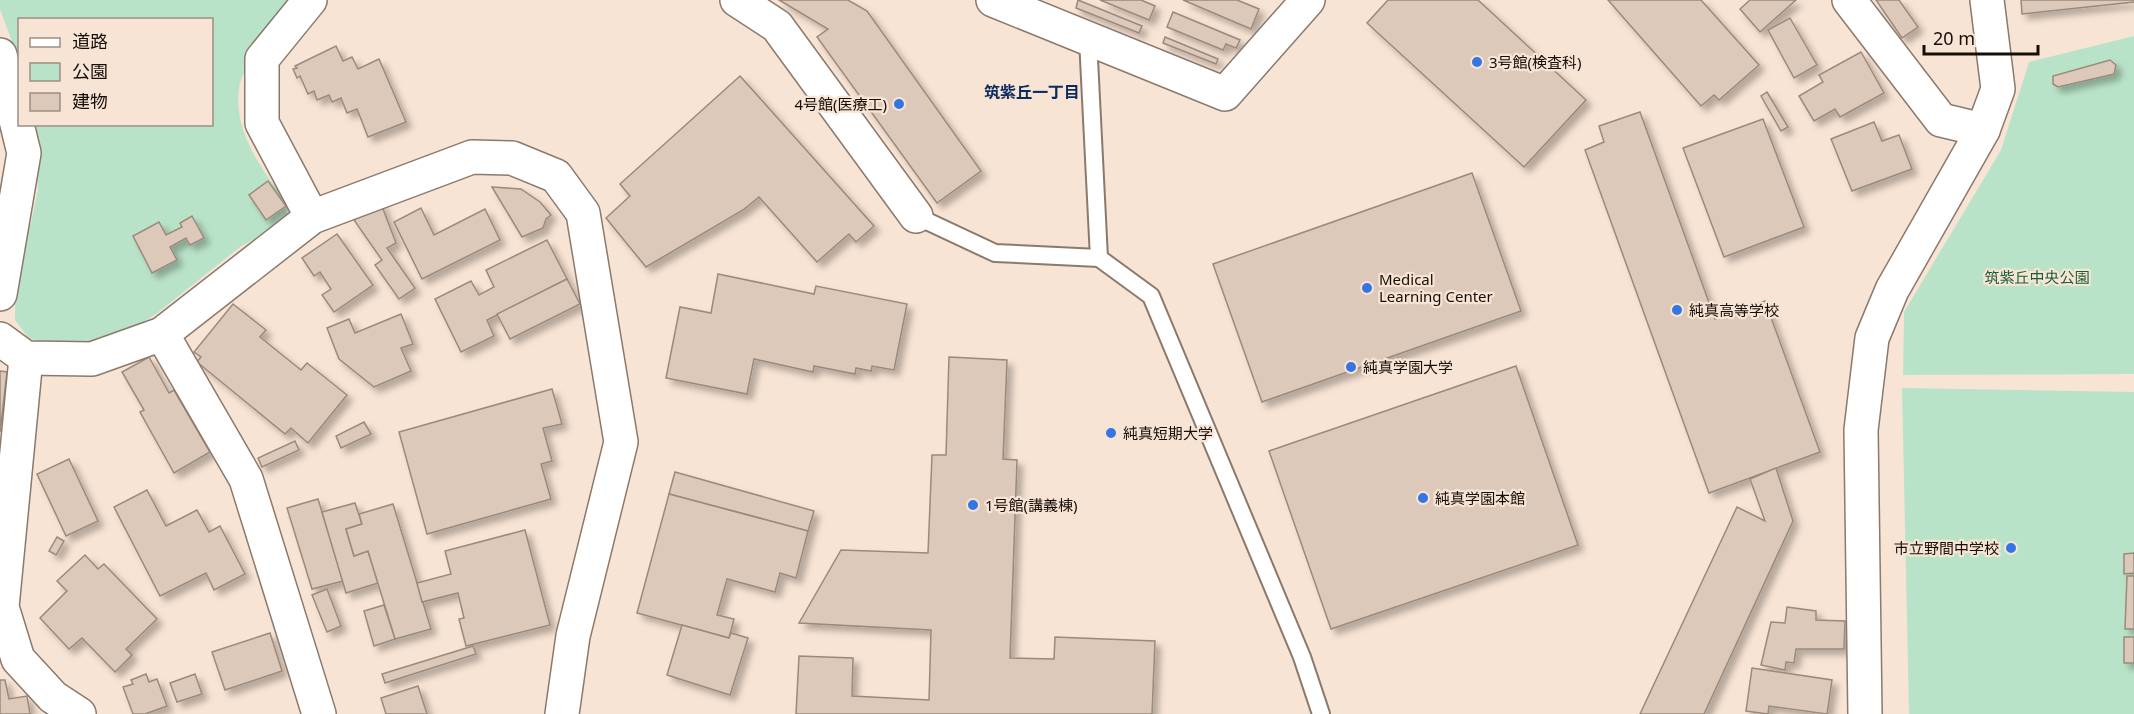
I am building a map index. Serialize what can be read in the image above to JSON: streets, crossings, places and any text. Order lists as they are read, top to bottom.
{
  "districts": ["筑紫丘一丁目"],
  "parks": ["筑紫丘中央公園"],
  "places": [
    "3号館(検査科)",
    "4号館(医療工)",
    "Medical Learning Center",
    "純真高等学校",
    "純真学園大学",
    "純真短期大学",
    "純真学園本館",
    "1号館(講義棟)",
    "市立野間中学校"
  ],
  "legend": ["道路", "公園", "建物"],
  "scale_bar": "20 m"
}
